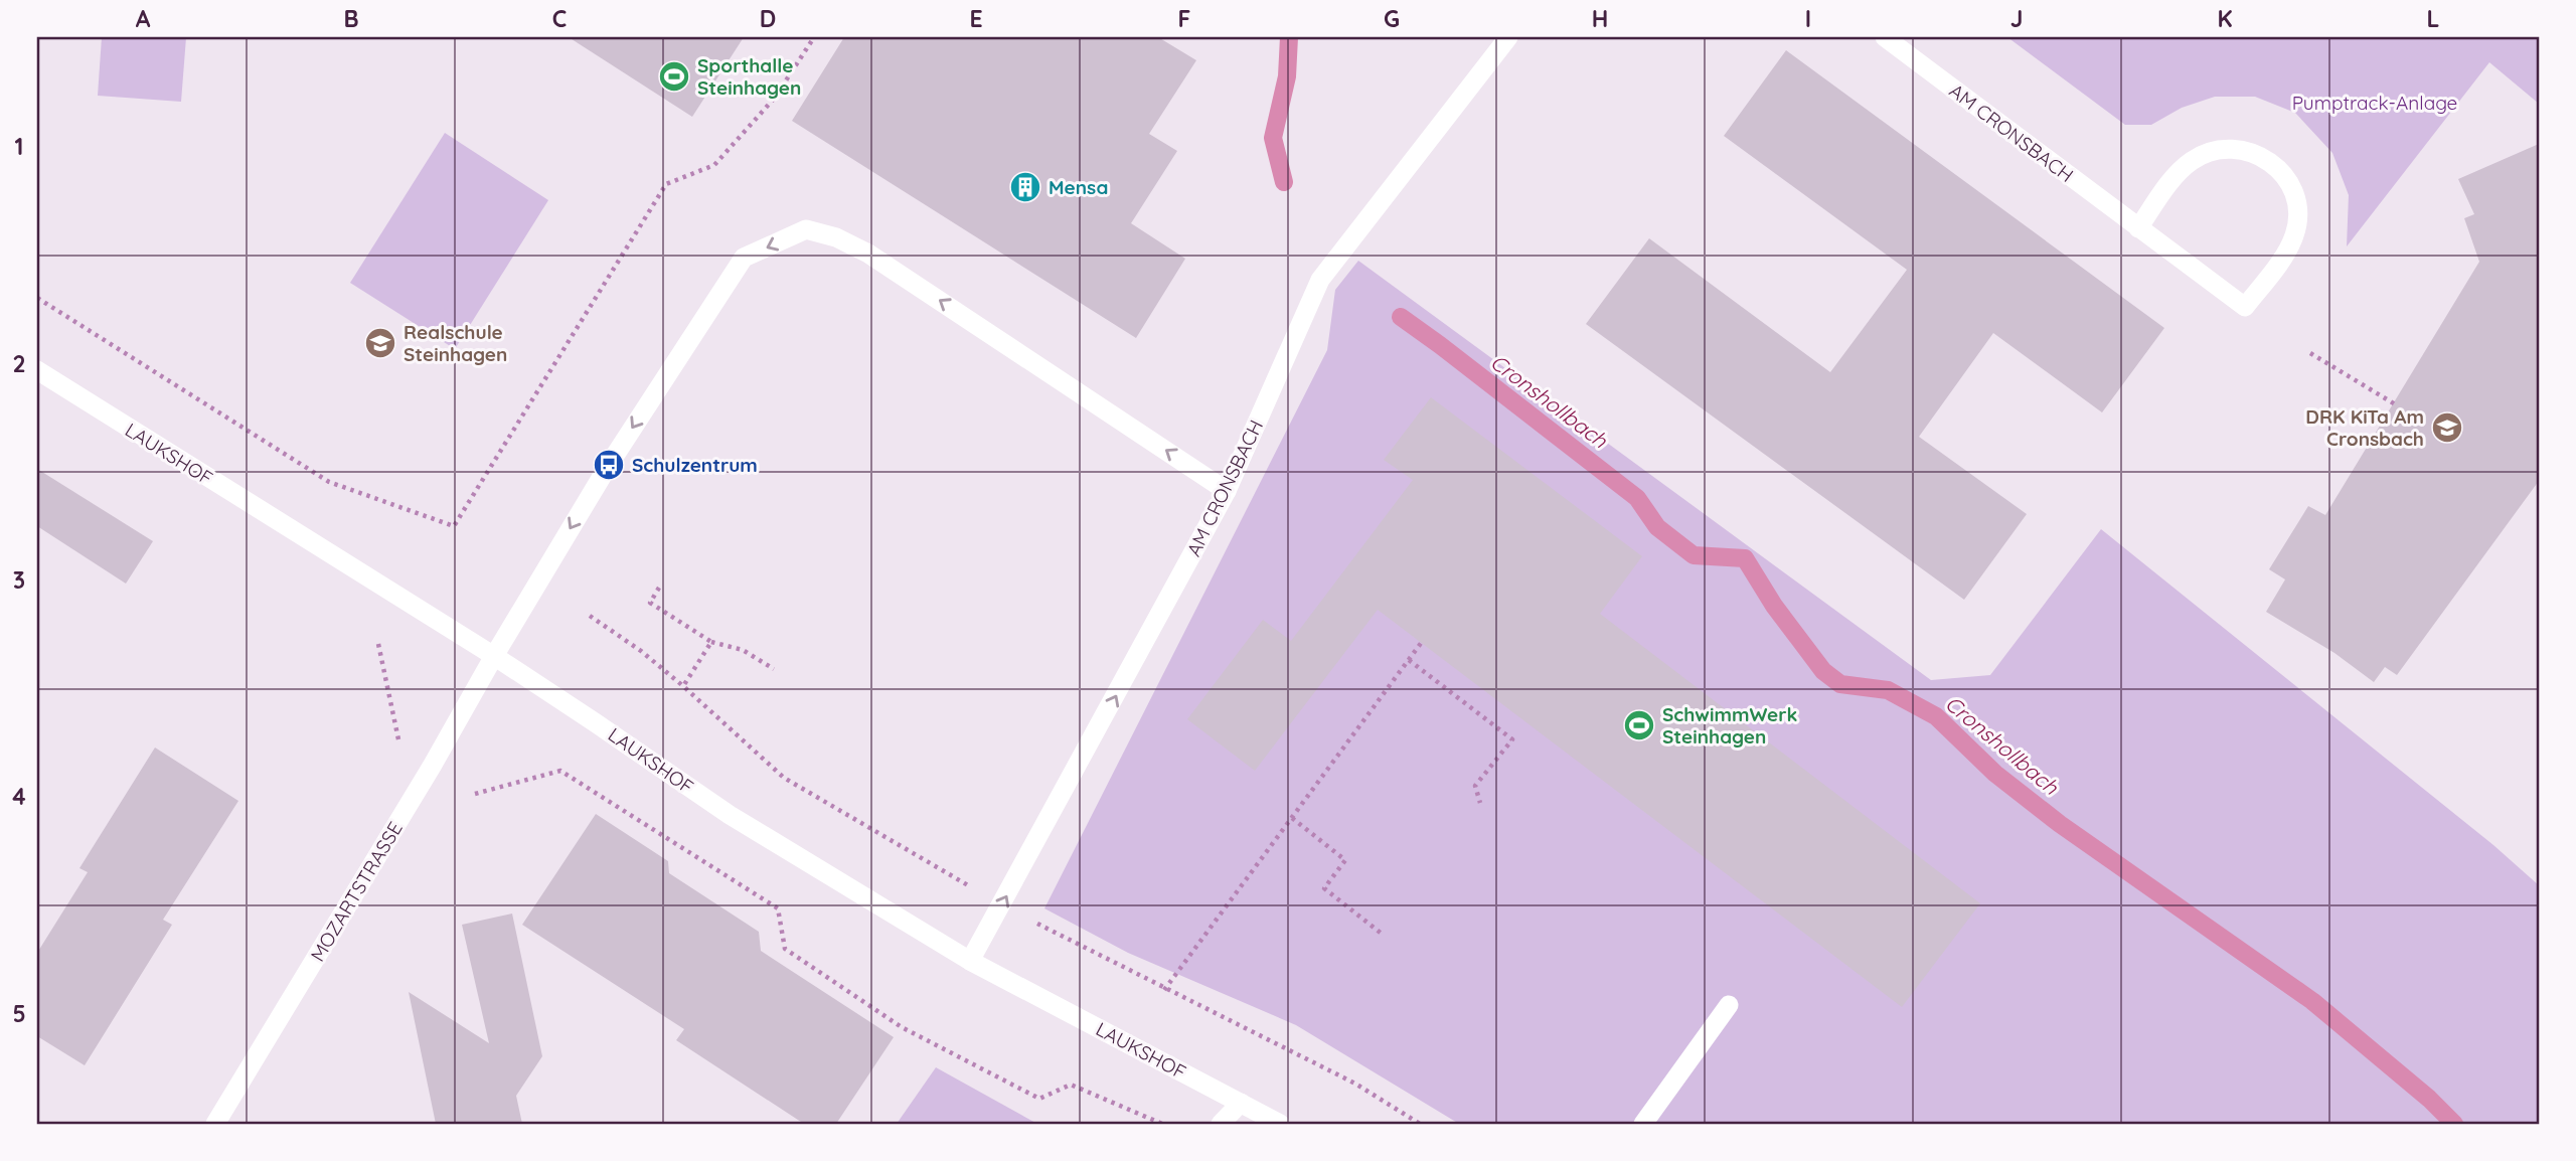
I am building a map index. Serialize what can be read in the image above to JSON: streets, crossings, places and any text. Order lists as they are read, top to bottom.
{
  "streets": {
    "street": ["AM CRONSBACH", "LAUKSHOF", "MOZARTSTRASSE"]
  },
  "crossings": [
    ["AM CRONSBACH", "LAUKSHOF"],
    ["AM CRONSBACH", "MOZARTSTRASSE"],
    ["LAUKSHOF", "MOZARTSTRASSE"]
  ],
  "water": ["Cronshollbach"],
  "parks": ["Pumptrack-Anlage"],
  "places": {
    "sports": ["Sporthalle Steinhagen", "SchwimmWerk Steinhagen"],
    "building": ["Mensa"],
    "school or university": ["Realschule Steinhagen", "DRK KiTa Am Cronsbach"],
    "bus stop": ["Schulzentrum"]
  },
  "grid": {
    "columns": [
      "A",
      "B",
      "C",
      "D",
      "E",
      "F",
      "G",
      "H",
      "I",
      "J",
      "K",
      "L"
    ],
    "rows": [
      "1",
      "2",
      "3",
      "4",
      "5"
    ]
  }
}
